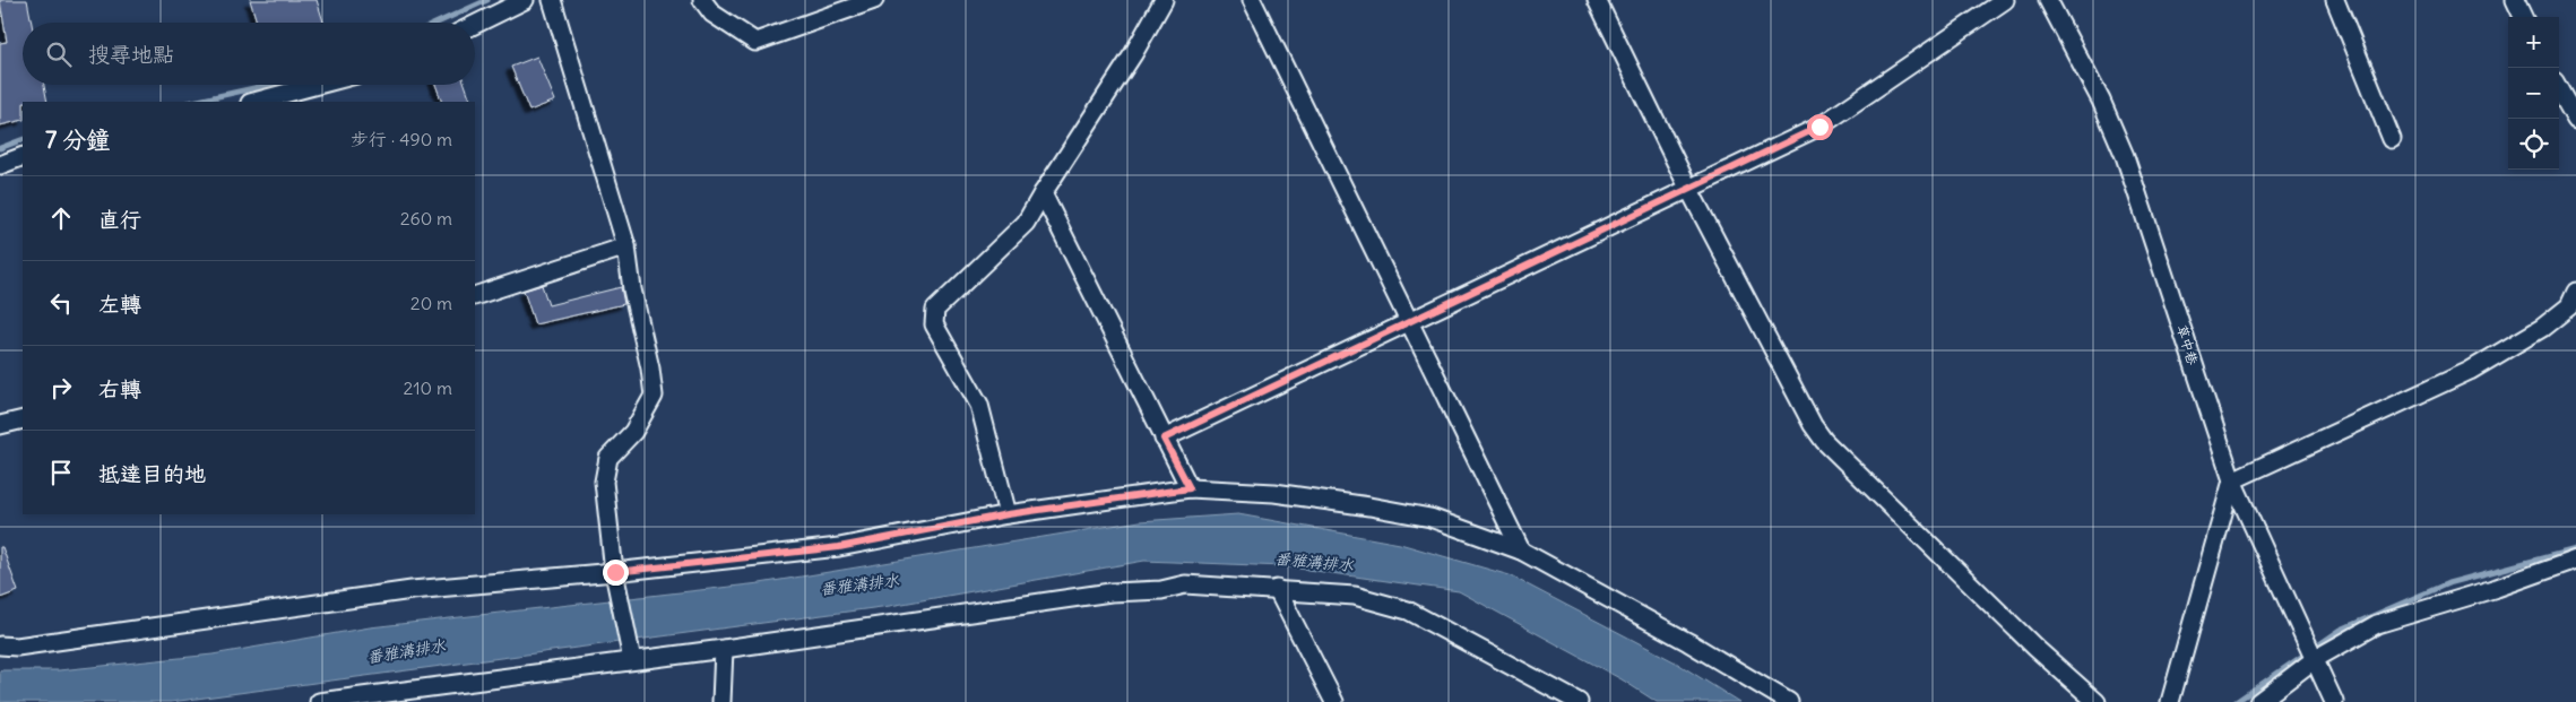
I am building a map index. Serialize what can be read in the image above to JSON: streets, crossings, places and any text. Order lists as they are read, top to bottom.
{
  "streets": {
    "street": ["草中巷"]
  },
  "water": ["番雅溝排水"],
  "page": {
    "map_buttons": ["+", "−"],
    "search": "搜尋地點",
    "heading": ["7 分鐘", "步行 · 490 m"],
    "list": [
      ["直行", "260 m"],
      ["左轉", "20 m"],
      ["右轉", "210 m"],
      "抵達目的地"
    ]
  }
}
